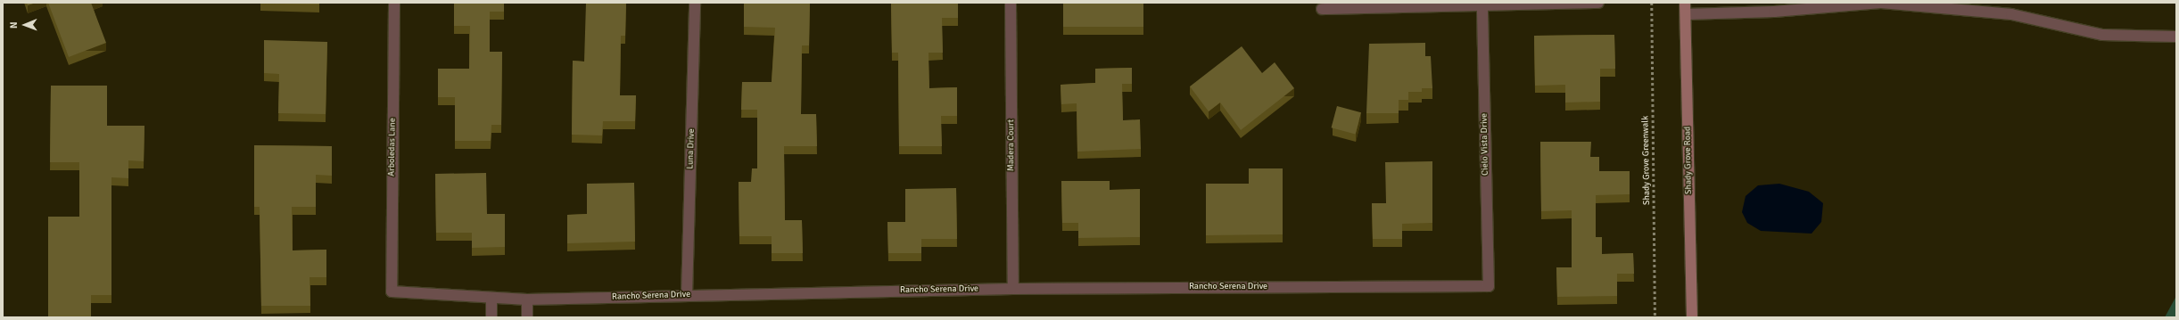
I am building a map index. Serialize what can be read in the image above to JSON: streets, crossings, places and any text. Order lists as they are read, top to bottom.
{
  "streets": {
    "main road": ["Shady Grove Road"],
    "street": [
      "Cielo Vista Drive",
      "Madera Court",
      "Arboledas Lane",
      "Luna Drive",
      "Rancho Serena Drive"
    ],
    "path": ["Shady Grove Greenwalk"]
  },
  "crossings": [
    ["Cielo Vista Drive", "Rancho Serena Drive"],
    ["Madera Court", "Rancho Serena Drive"],
    ["Arboledas Lane", "Rancho Serena Drive"],
    ["Luna Drive", "Rancho Serena Drive"]
  ],
  "north": "left"
}
